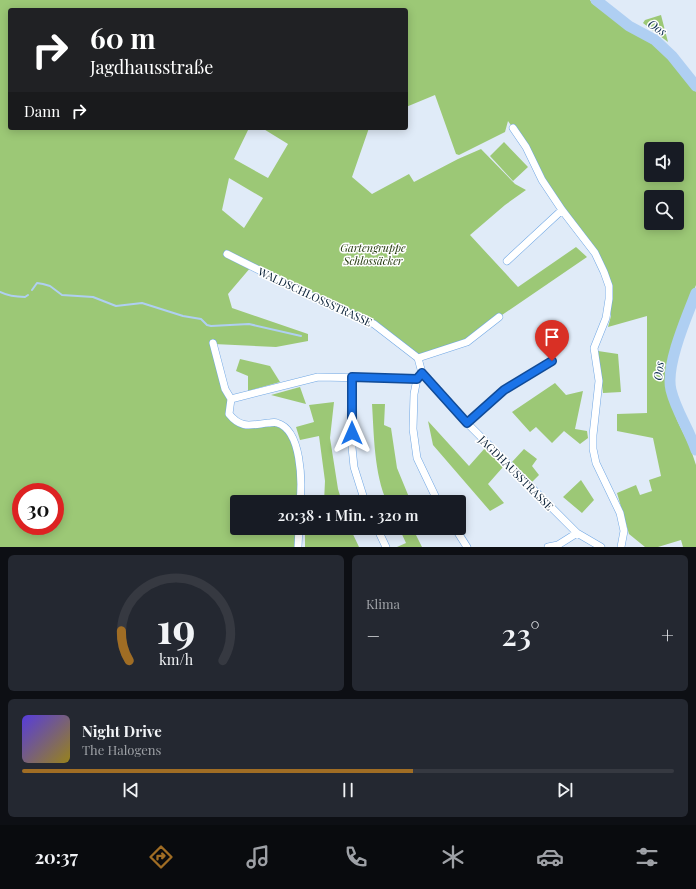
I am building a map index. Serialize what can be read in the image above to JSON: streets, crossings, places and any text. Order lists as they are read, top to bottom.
{
  "streets": {
    "street": ["WALDSCHLOSSSTRASSE", "JAGDHAUSSTRASSE"]
  },
  "crossings": [
    ["WALDSCHLOSSSTRASSE", "JAGDHAUSSTRASSE"]
  ],
  "water": ["Oos"],
  "parks": ["Gartengruppe Schlossäcker"],
  "page": {
    "turn": ["60 m", "Jagdhausstraße"],
    "then": "Dann",
    "limit": "30",
    "trip": "20:38 · 1 Min. · 320 m",
    "tile": "Klima",
    "heat": ["−", "23°", "+"],
    "song": ["Night Drive", "The Halogens"],
    "tabs": "20:37",
    "gauge": ["19", "km/h"]
  }
}
